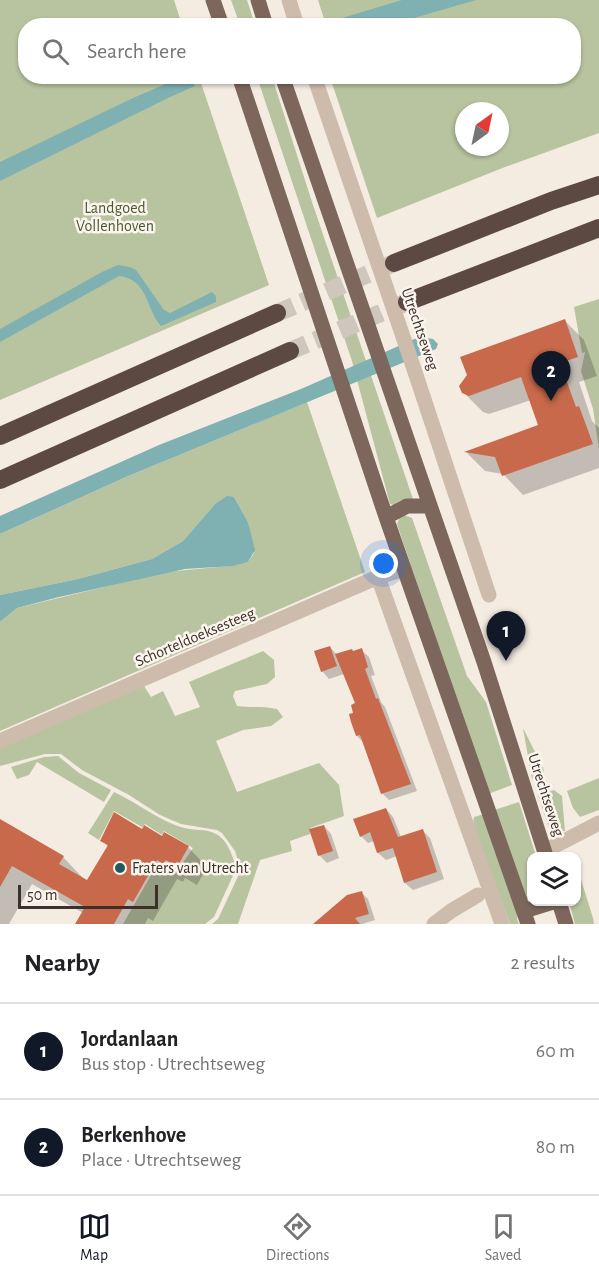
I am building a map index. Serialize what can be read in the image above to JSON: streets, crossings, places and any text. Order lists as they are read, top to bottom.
{
  "streets": {
    "main road": ["Utrechtseweg"],
    "street": ["Schorteldoeksesteeg"]
  },
  "parks": ["Landgoed Vollenhoven"],
  "places": ["Fraters van Utrecht"],
  "scale_bar": "50 m",
  "north": "top right",
  "page": {
    "search": "Search here",
    "pins": ["2", "1"],
    "scale": "50 m",
    "heading": ["Nearby", "2 results"],
    "list": [
      {
        "mark": "1",
        "name": "Jordanlaan",
        "note": "Bus stop · Utrechtseweg",
        "value": "60 m"
      },
      {
        "mark": "2",
        "name": "Berkenhove",
        "note": "Place · Utrechtseweg",
        "value": "80 m"
      }
    ],
    "nav": ["Map", "Directions", "Saved"]
  }
}
